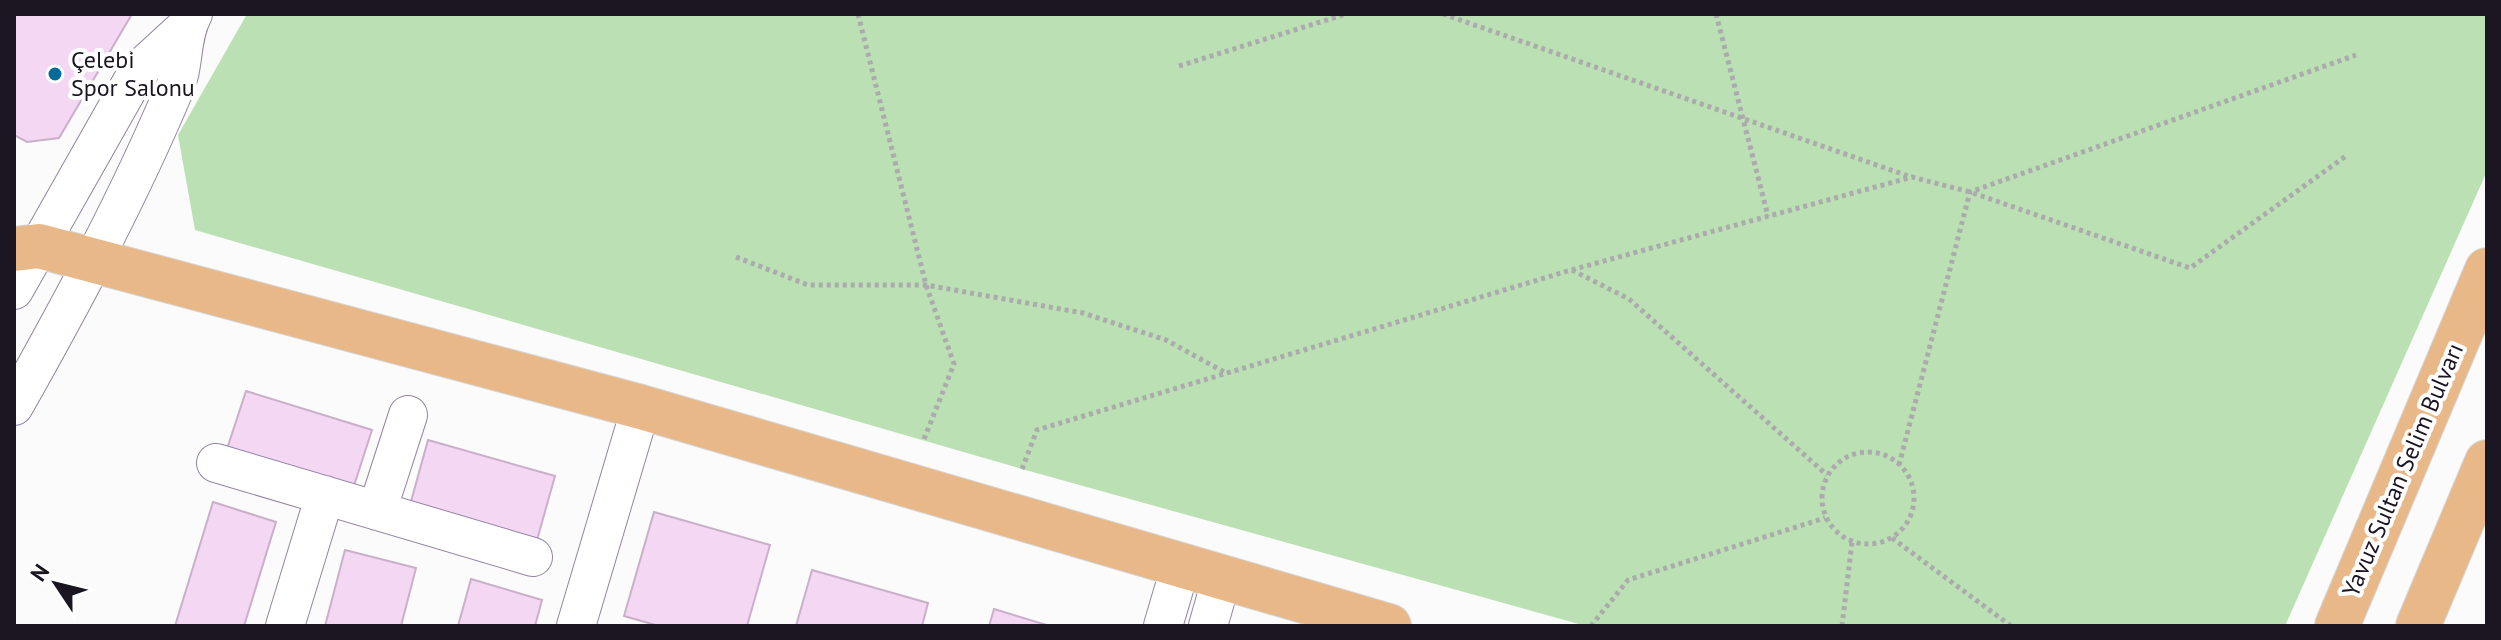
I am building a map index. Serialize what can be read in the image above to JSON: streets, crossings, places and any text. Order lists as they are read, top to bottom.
{
  "streets": {
    "main road": ["Yavuz Sultan Selim Bulvarı"]
  },
  "places": ["Çelebi Spor Salonu"],
  "north": "top left"
}
